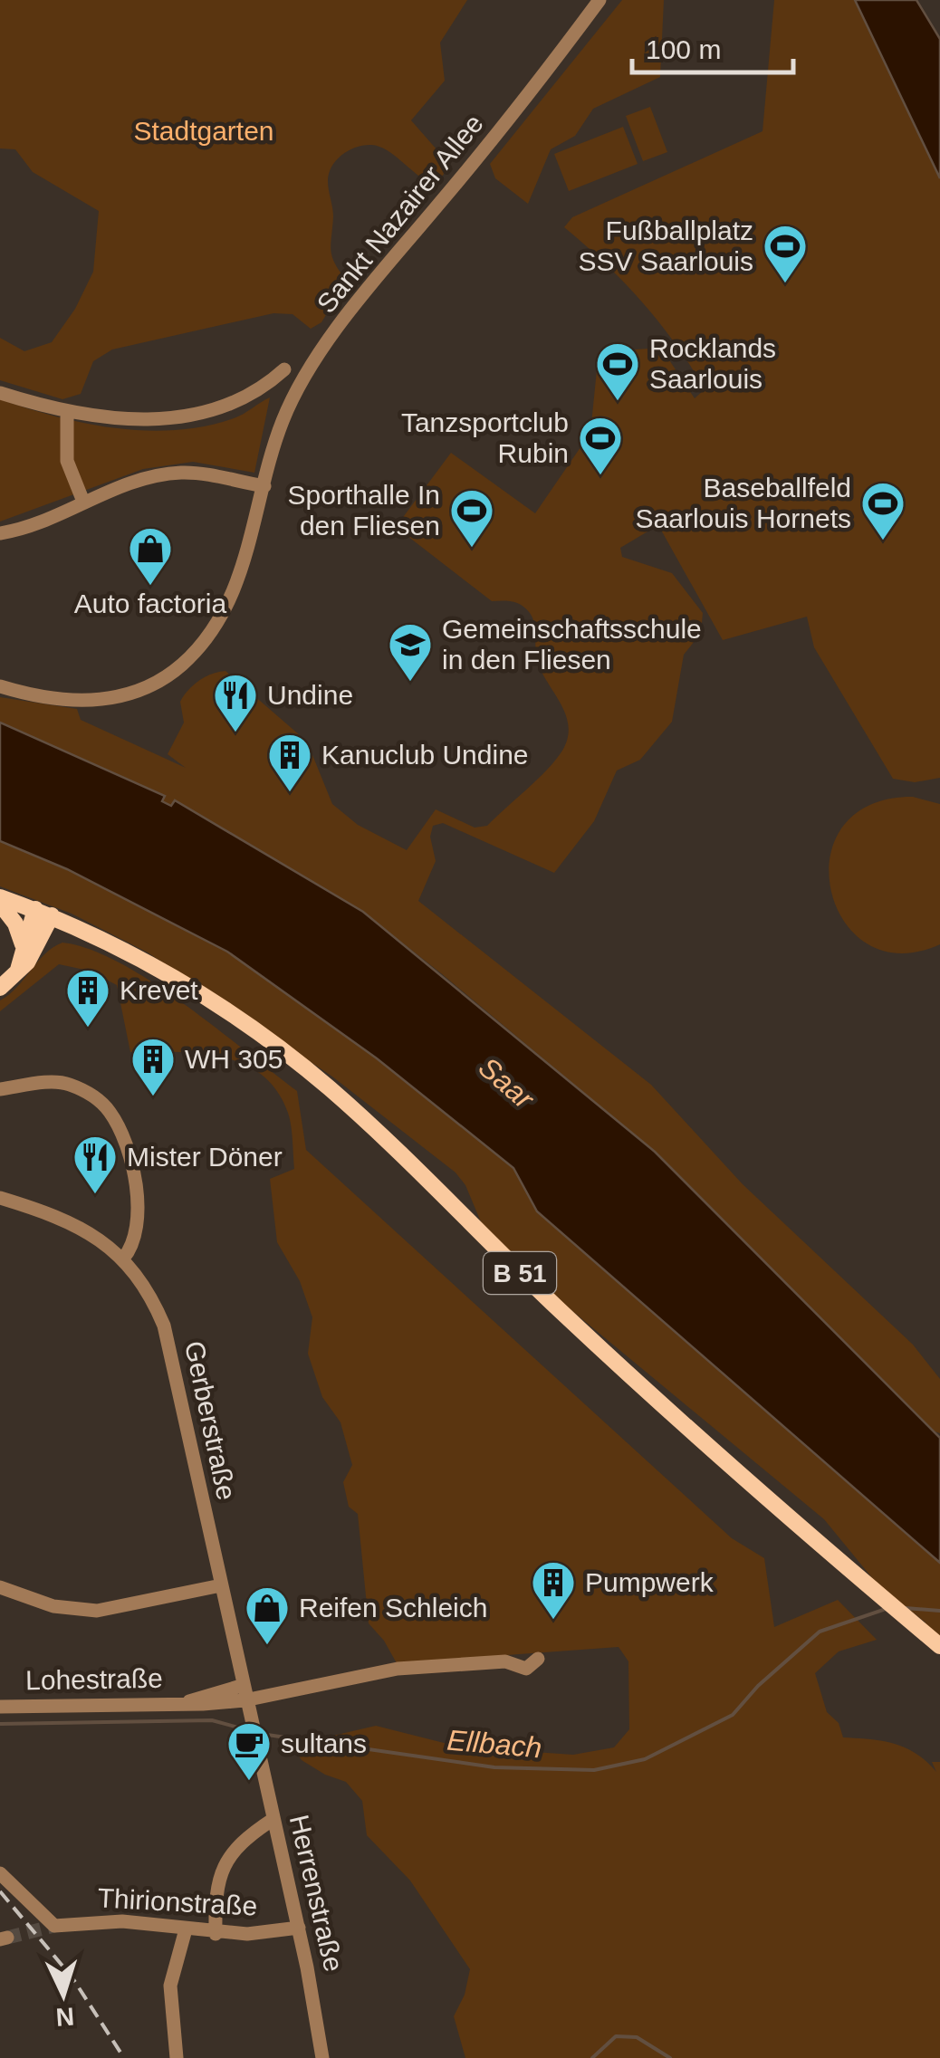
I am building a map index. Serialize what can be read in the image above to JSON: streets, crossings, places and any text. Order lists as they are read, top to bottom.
{
  "streets": {
    "main road": ["B 51"],
    "street": [
      "Sankt Nazairer Allee",
      "Gerberstraße",
      "Lohestraße",
      "Herrenstraße",
      "Thirionstraße"
    ]
  },
  "crossings": [
    ["Gerberstraße", "Lohestraße"],
    ["Gerberstraße", "Herrenstraße"],
    ["Herrenstraße", "Thirionstraße"]
  ],
  "water": ["Saar", "Ellbach"],
  "parks": ["Stadtgarten"],
  "places": {
    "sports": [
      "Fußballplatz SSV Saarlouis",
      "Rocklands Saarlouis",
      "Tanzsportclub Rubin",
      "Baseballfeld Saarlouis Hornets",
      "Sporthalle In den Fliesen"
    ],
    "shop": ["Auto factoria", "Reifen Schleich"],
    "school or university": ["Gemeinschaftsschule in den Fliesen"],
    "restaurant": ["Undine", "Mister Döner"],
    "building": [
      "Kanuclub Undine",
      "Krevet",
      "WH 305",
      "Pumpwerk"
    ],
    "cafe": ["sultans"]
  },
  "scale_bar": "100 m",
  "north": "bottom"
}
